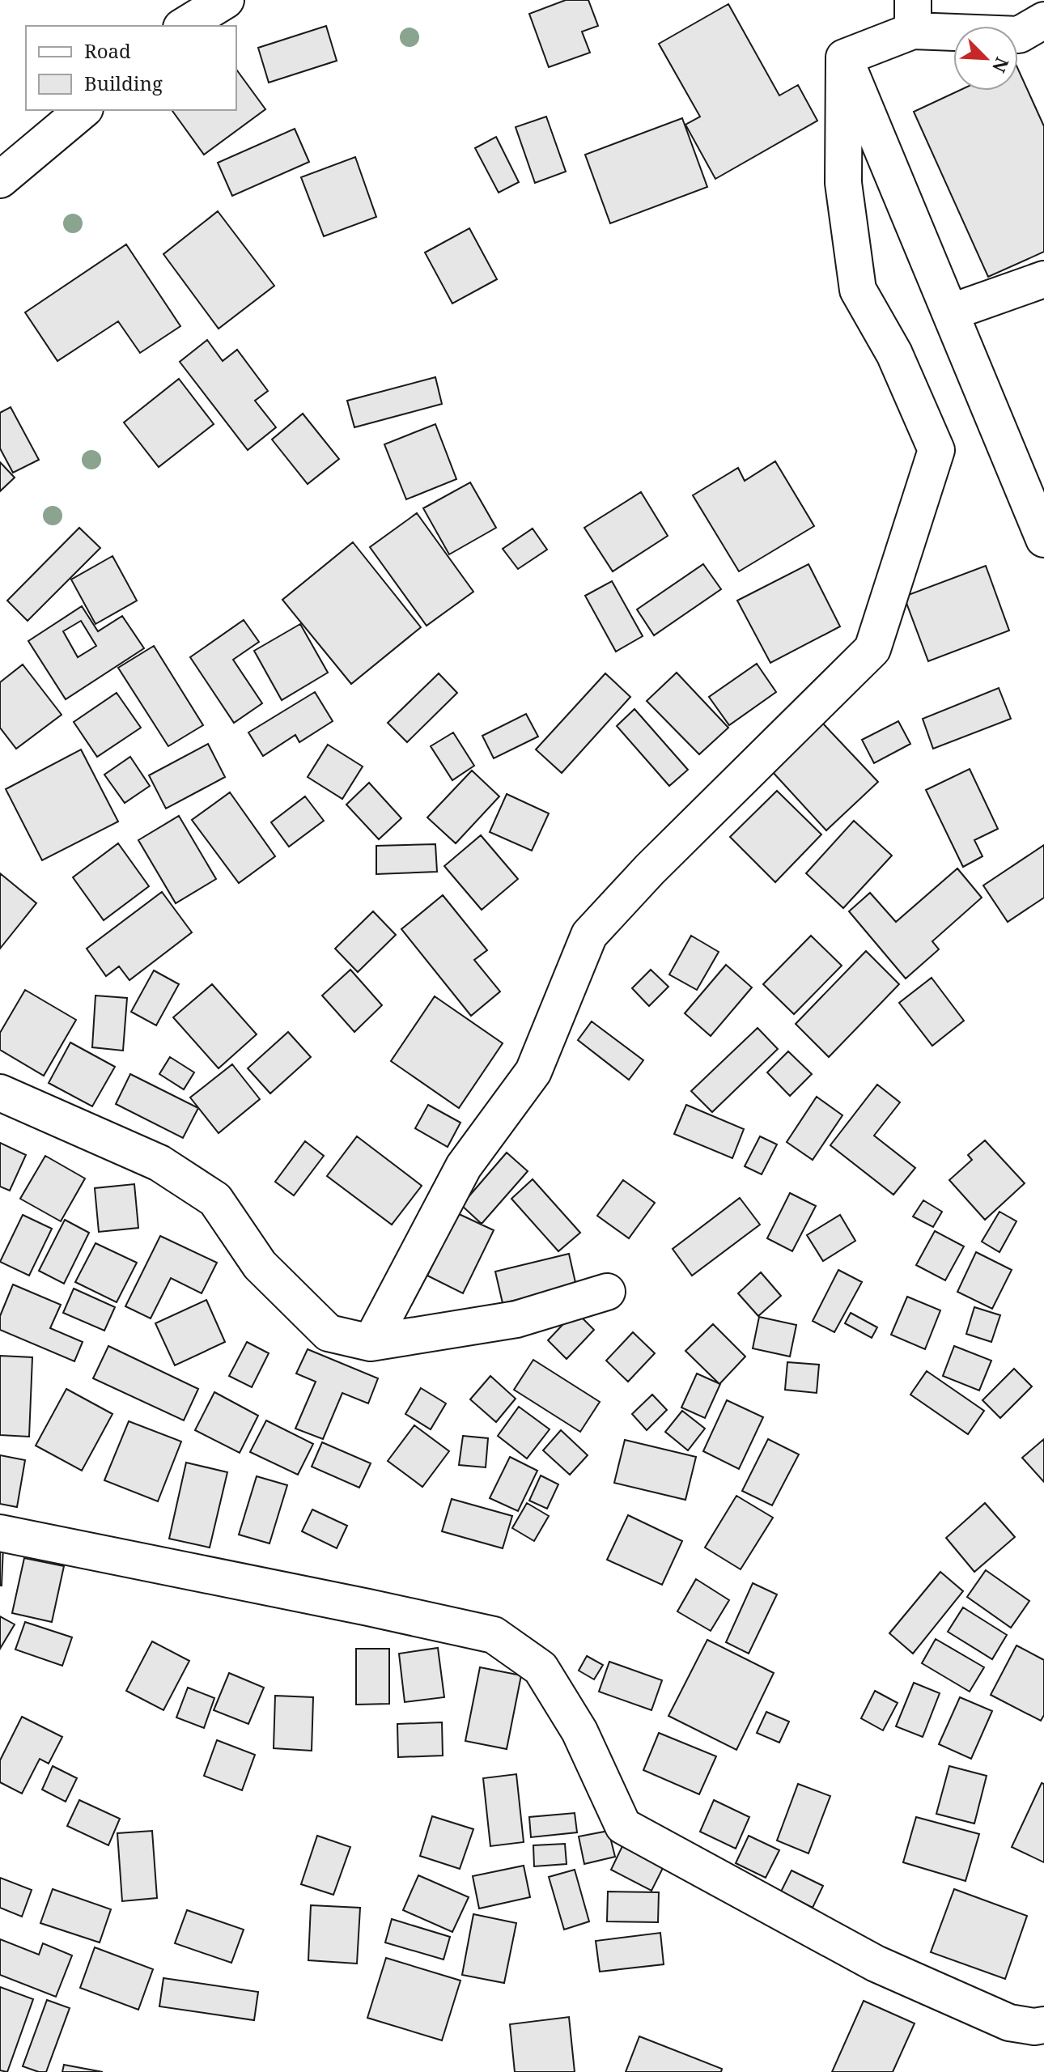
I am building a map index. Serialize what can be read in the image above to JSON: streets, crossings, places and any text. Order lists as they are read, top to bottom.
{
  "legend": ["Road", "Building"],
  "north": "bottom right"
}
